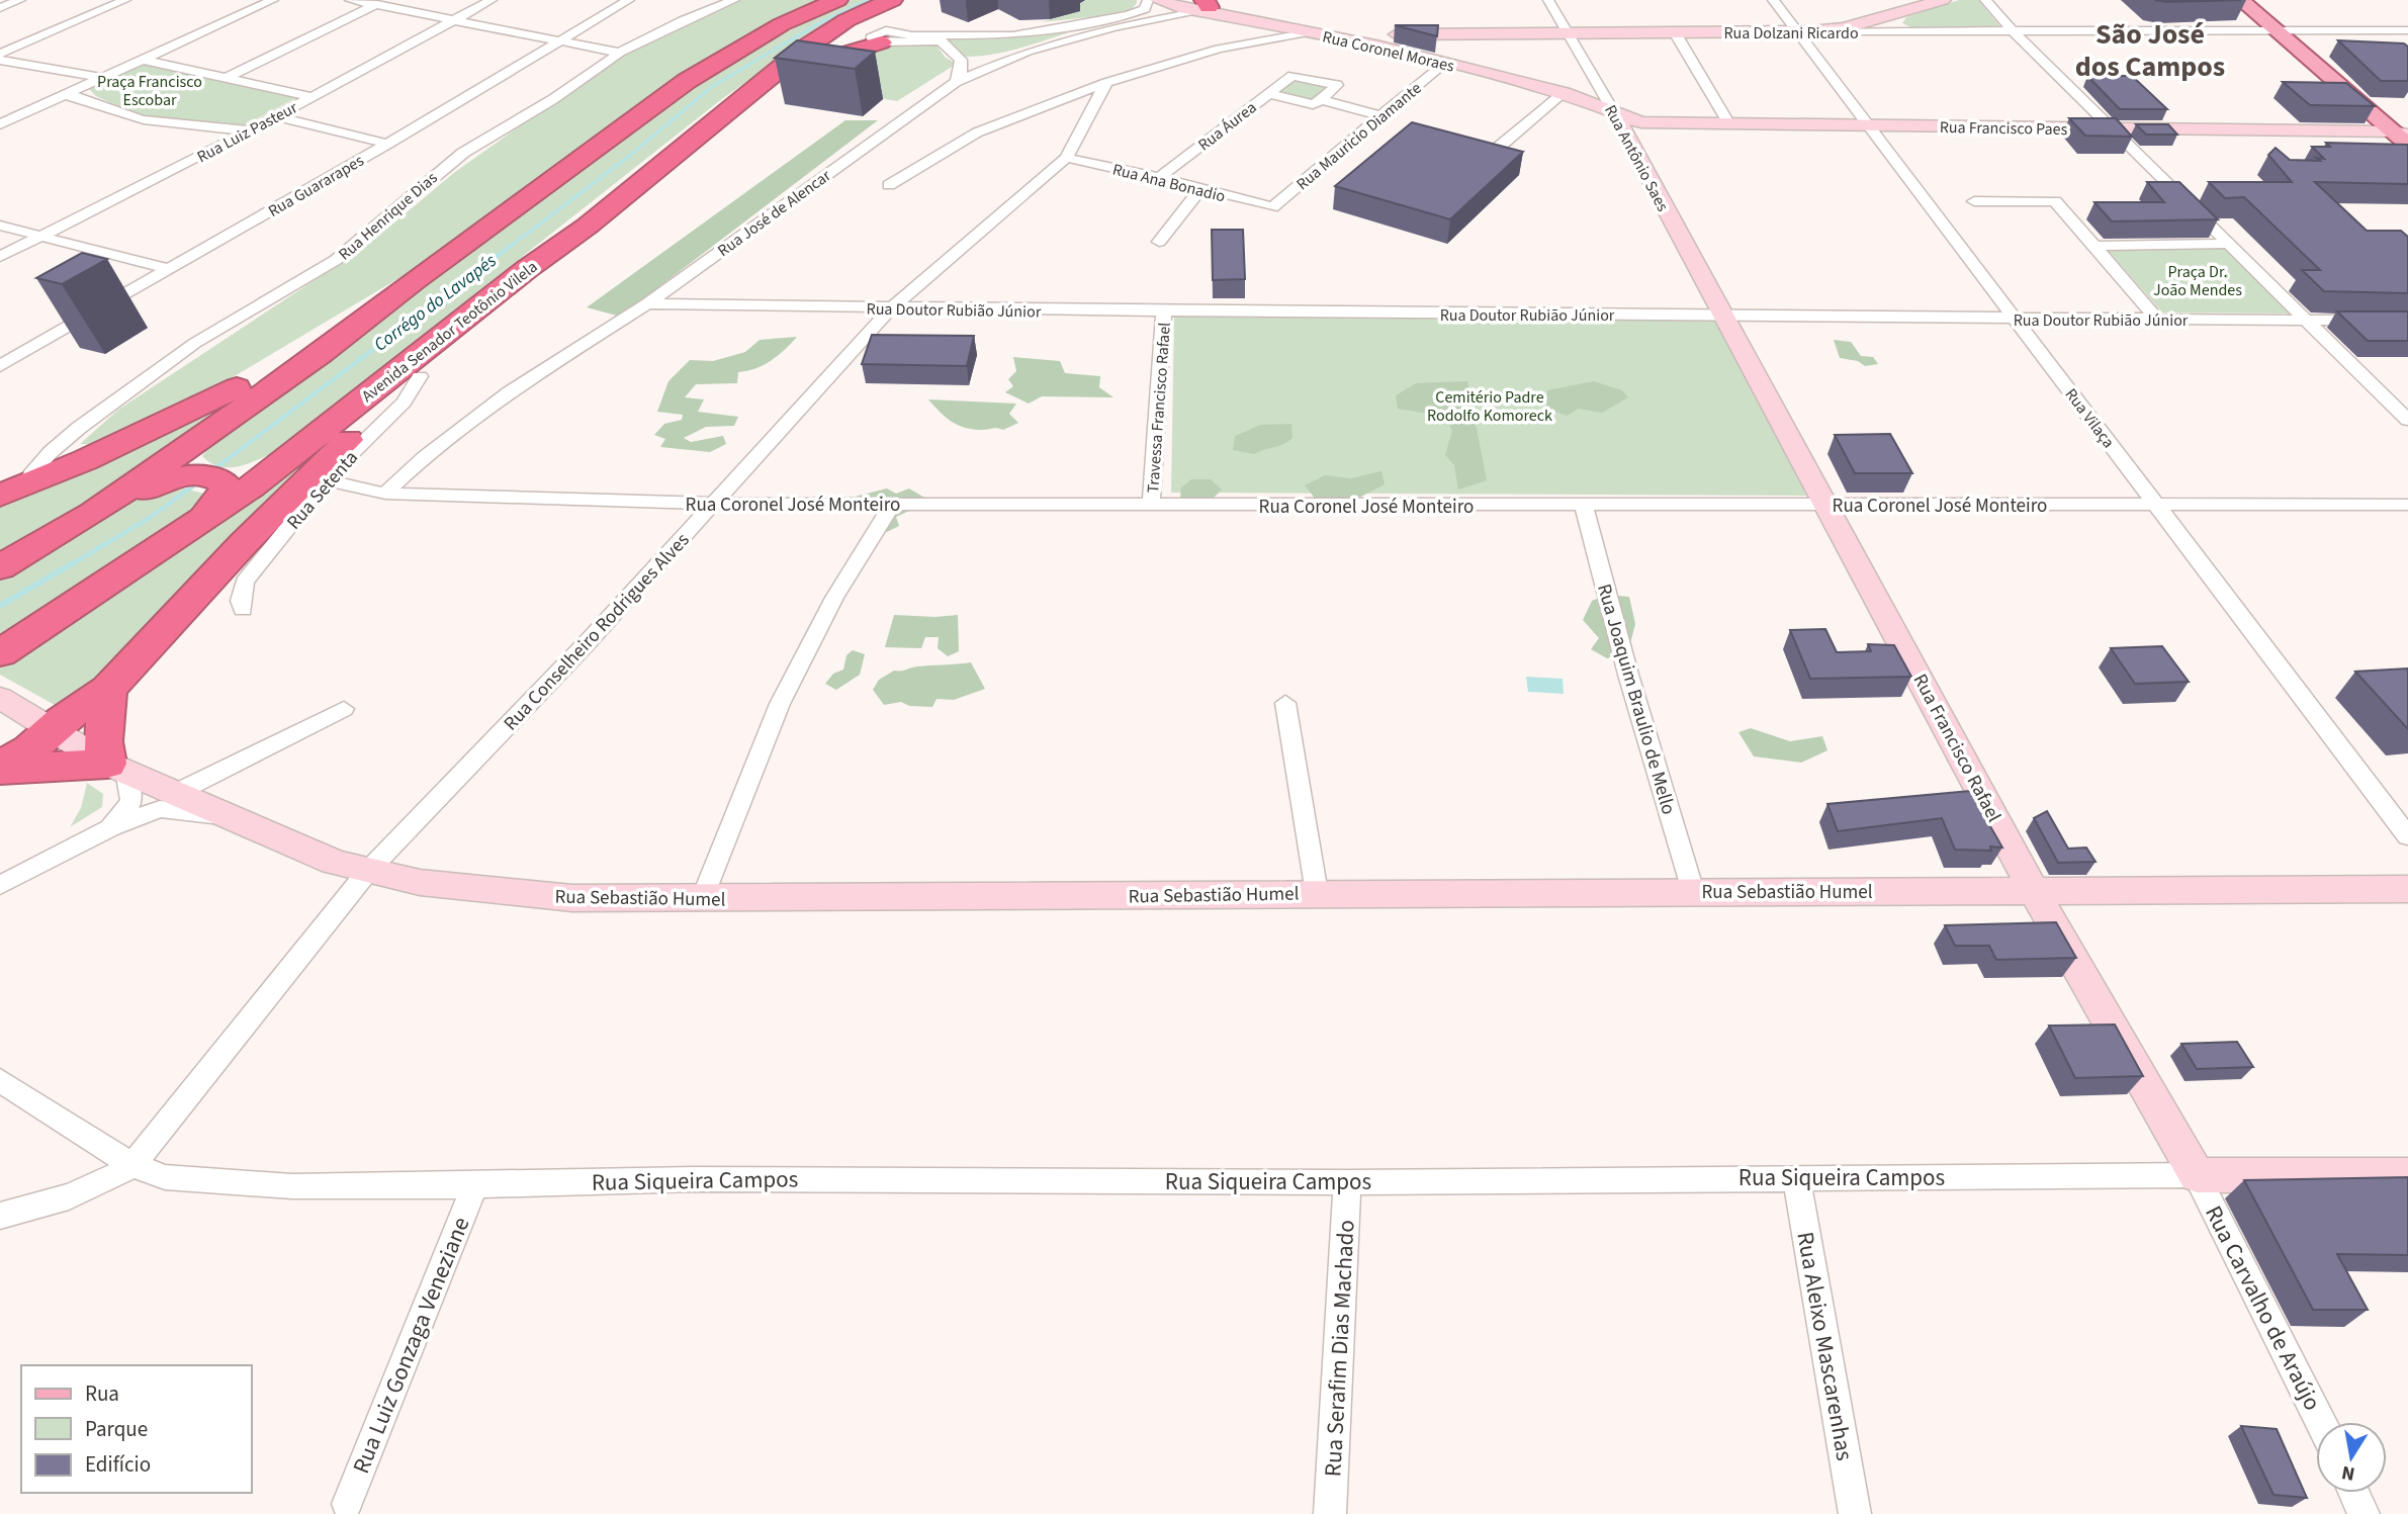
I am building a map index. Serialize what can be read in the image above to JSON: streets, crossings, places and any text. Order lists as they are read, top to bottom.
{
  "streets": {
    "highway": ["Avenida Senador Teotônio Vilela"],
    "main road": [
      "Rua Dolzani Ricardo",
      "Rua Coronel Moraes",
      "Rua Francisco Paes",
      "Rua Antônio Saes",
      "Rua Francisco Rafael",
      "Rua Sebastião Humel",
      "Rua Siqueira Campos"
    ],
    "street": [
      "Rua Áurea",
      "Rua Luiz Pasteur",
      "Rua Mauricio Diamante",
      "Rua Ana Bonadio",
      "Rua Guararapes",
      "Rua José de Alencar",
      "Rua Henrique Dias",
      "Rua Doutor Rubião Júnior",
      "Travessa Francisco Rafael",
      "Rua Vilaça",
      "Rua Setenta",
      "Rua Coronel José Monteiro",
      "Rua Conselheiro Rodrigues Alves",
      "Rua Joaquim Braulio de Mello",
      "Rua Carvalho de Araújo",
      "Rua Luiz Gonzaga Veneziane",
      "Rua Aleixo Mascarenhas",
      "Rua Serafim Dias Machado"
    ]
  },
  "crossings": [
    ["Rua Dolzani Ricardo", "Rua Coronel Moraes"],
    ["Rua Dolzani Ricardo", "Rua Antônio Saes"],
    ["Rua Dolzani Ricardo", "Rua José de Alencar"],
    ["Rua Dolzani Ricardo", "Rua Vilaça"],
    ["Rua Coronel Moraes", "Rua Francisco Paes"],
    ["Rua Coronel Moraes", "Rua Mauricio Diamante"],
    ["Rua Coronel Moraes", "Rua Antônio Saes"],
    ["Rua Coronel Moraes", "Rua José de Alencar"],
    ["Rua Áurea", "Rua Ana Bonadio"],
    ["Rua Francisco Paes", "Rua Antônio Saes"],
    ["Rua Francisco Paes", "Rua Vilaça"],
    ["Rua Mauricio Diamante", "Rua Ana Bonadio"],
    ["Rua Antônio Saes", "Rua Doutor Rubião Júnior"],
    ["Rua Antônio Saes", "Rua Francisco Rafael"],
    ["Rua Ana Bonadio", "Rua Conselheiro Rodrigues Alves"],
    ["Rua José de Alencar", "Rua Doutor Rubião Júnior"],
    ["Rua José de Alencar", "Rua Coronel José Monteiro"],
    ["Rua Doutor Rubião Júnior", "Travessa Francisco Rafael"],
    ["Rua Doutor Rubião Júnior", "Rua Vilaça"],
    ["Rua Doutor Rubião Júnior", "Rua Conselheiro Rodrigues Alves"],
    ["Rua Doutor Rubião Júnior", "Rua Francisco Rafael"],
    ["Travessa Francisco Rafael", "Rua Coronel José Monteiro"],
    ["Rua Vilaça", "Rua Coronel José Monteiro"],
    ["Rua Setenta", "Rua Coronel José Monteiro"],
    ["Rua Coronel José Monteiro", "Rua Conselheiro Rodrigues Alves"],
    ["Rua Coronel José Monteiro", "Rua Joaquim Braulio de Mello"],
    ["Rua Coronel José Monteiro", "Rua Francisco Rafael"],
    ["Rua Conselheiro Rodrigues Alves", "Rua Sebastião Humel"],
    ["Rua Conselheiro Rodrigues Alves", "Rua Siqueira Campos"],
    ["Rua Joaquim Braulio de Mello", "Rua Sebastião Humel"],
    ["Rua Francisco Rafael", "Rua Sebastião Humel"],
    ["Rua Francisco Rafael", "Rua Siqueira Campos"],
    ["Rua Francisco Rafael", "Rua Carvalho de Araújo"],
    ["Rua Siqueira Campos", "Rua Carvalho de Araújo"],
    ["Rua Siqueira Campos", "Rua Luiz Gonzaga Veneziane"],
    ["Rua Siqueira Campos", "Rua Aleixo Mascarenhas"],
    ["Rua Siqueira Campos", "Rua Serafim Dias Machado"]
  ],
  "districts": ["São José dos Campos"],
  "water": ["Corrégo do Lavapés"],
  "parks": ["Praça Francisco Escobar", "Praça Dr. João Mendes", "Cemitério Padre Rodolfo Komoreck"],
  "legend": ["Rua", "Parque", "Edifício"],
  "north": "bottom"
}
